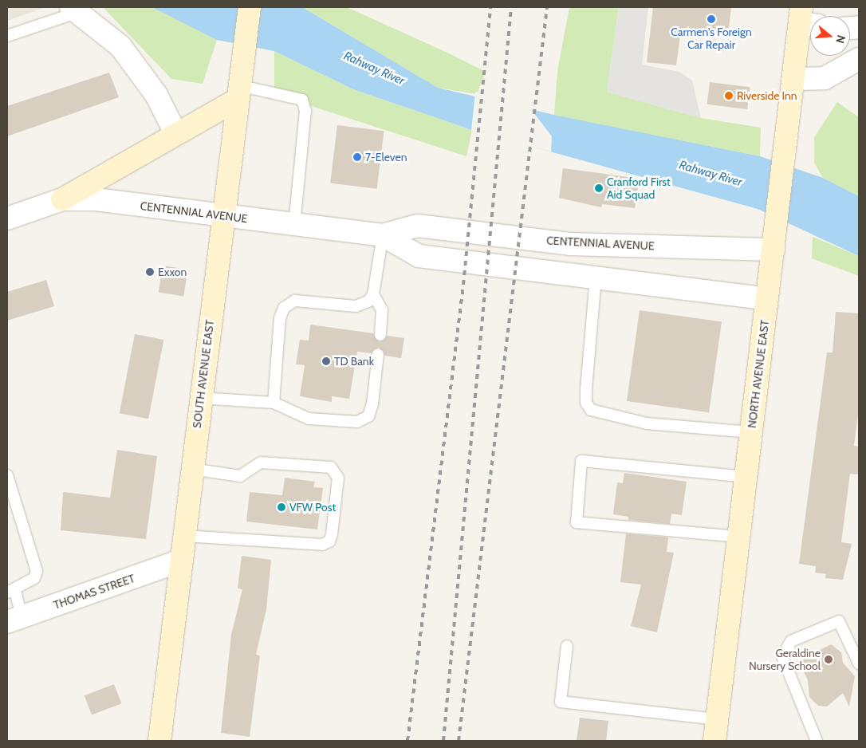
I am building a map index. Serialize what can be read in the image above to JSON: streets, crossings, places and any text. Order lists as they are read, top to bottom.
{
  "streets": {
    "main road": ["SOUTH AVENUE EAST", "NORTH AVENUE EAST"],
    "street": ["CENTENNIAL AVENUE", "THOMAS STREET"]
  },
  "crossings": [
    ["CENTENNIAL AVENUE", "SOUTH AVENUE EAST"],
    ["CENTENNIAL AVENUE", "NORTH AVENUE EAST"],
    ["SOUTH AVENUE EAST", "THOMAS STREET"]
  ],
  "water": ["Rahway River"],
  "places": [
    "Carmen's Foreign Car Repair",
    "Riverside Inn",
    "7-Eleven",
    "Cranford First Aid Squad",
    "Exxon",
    "TD Bank",
    "VFW Post",
    "Geraldine Nursery School"
  ],
  "north": "right"
}
